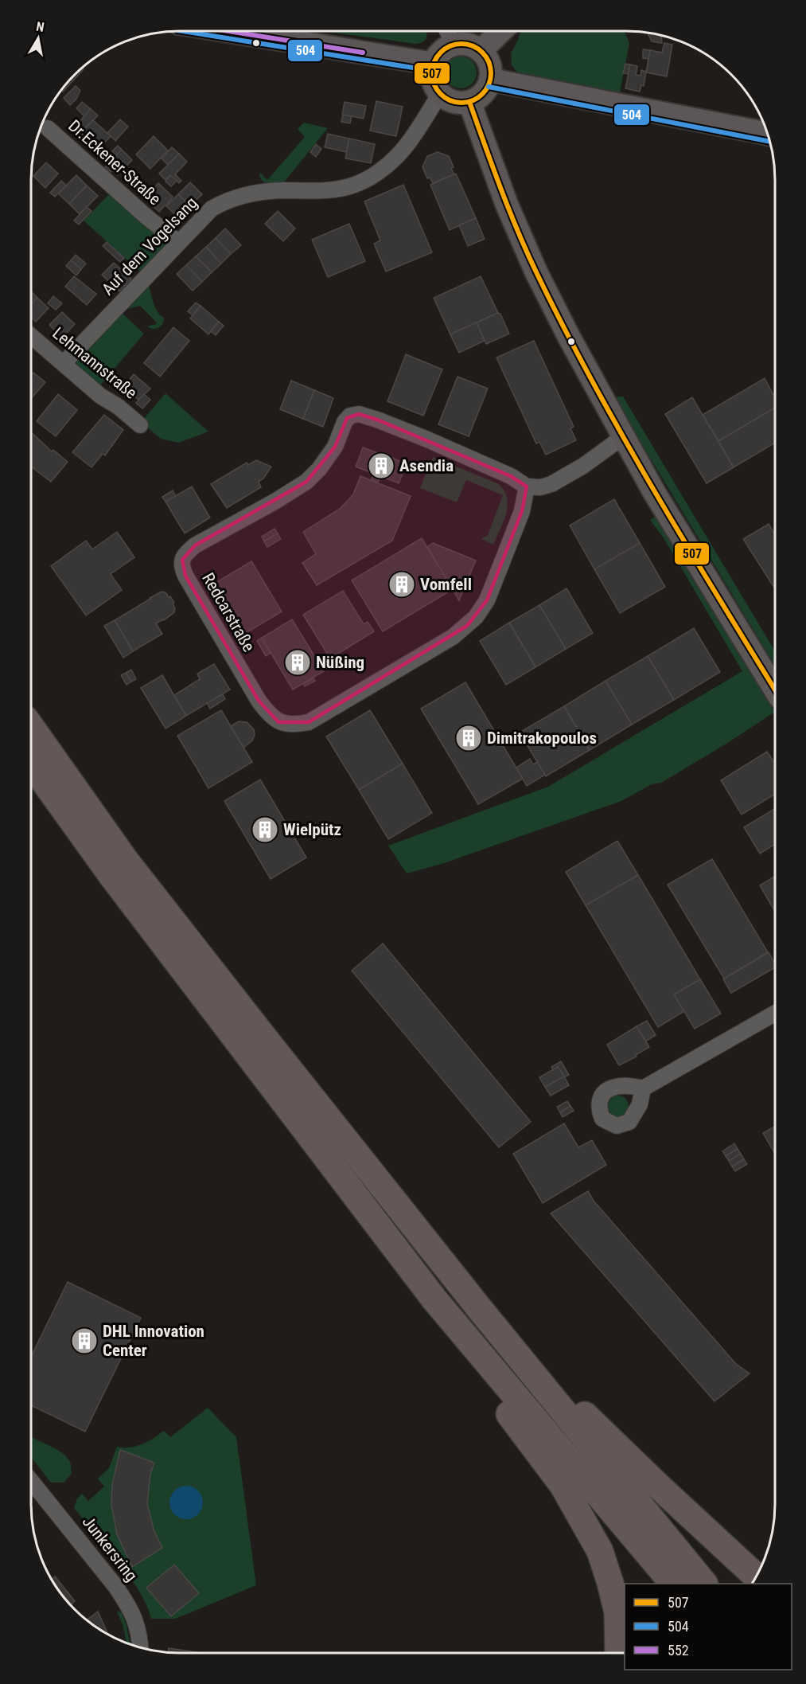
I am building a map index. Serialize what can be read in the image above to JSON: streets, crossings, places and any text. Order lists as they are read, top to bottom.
{
  "streets": {
    "street": [
      "Dr.Eckener-Straße",
      "Auf dem Vogelsang",
      "Lehmannstraße",
      "Redcarstraße",
      "Junkersring"
    ]
  },
  "crossings": [
    ["Dr.Eckener-Straße", "Auf dem Vogelsang"],
    ["Auf dem Vogelsang", "Lehmannstraße"]
  ],
  "places": {
    "building": [
      "Asendia",
      "Vomfell",
      "Nüßing",
      "Dimitrakopoulos",
      "Wielpütz",
      "DHL Innovation Center"
    ]
  },
  "lines": ["transit line 504", "transit line 552", "transit line 507"],
  "legend": ["507", "504", "552"],
  "north": "top"
}
